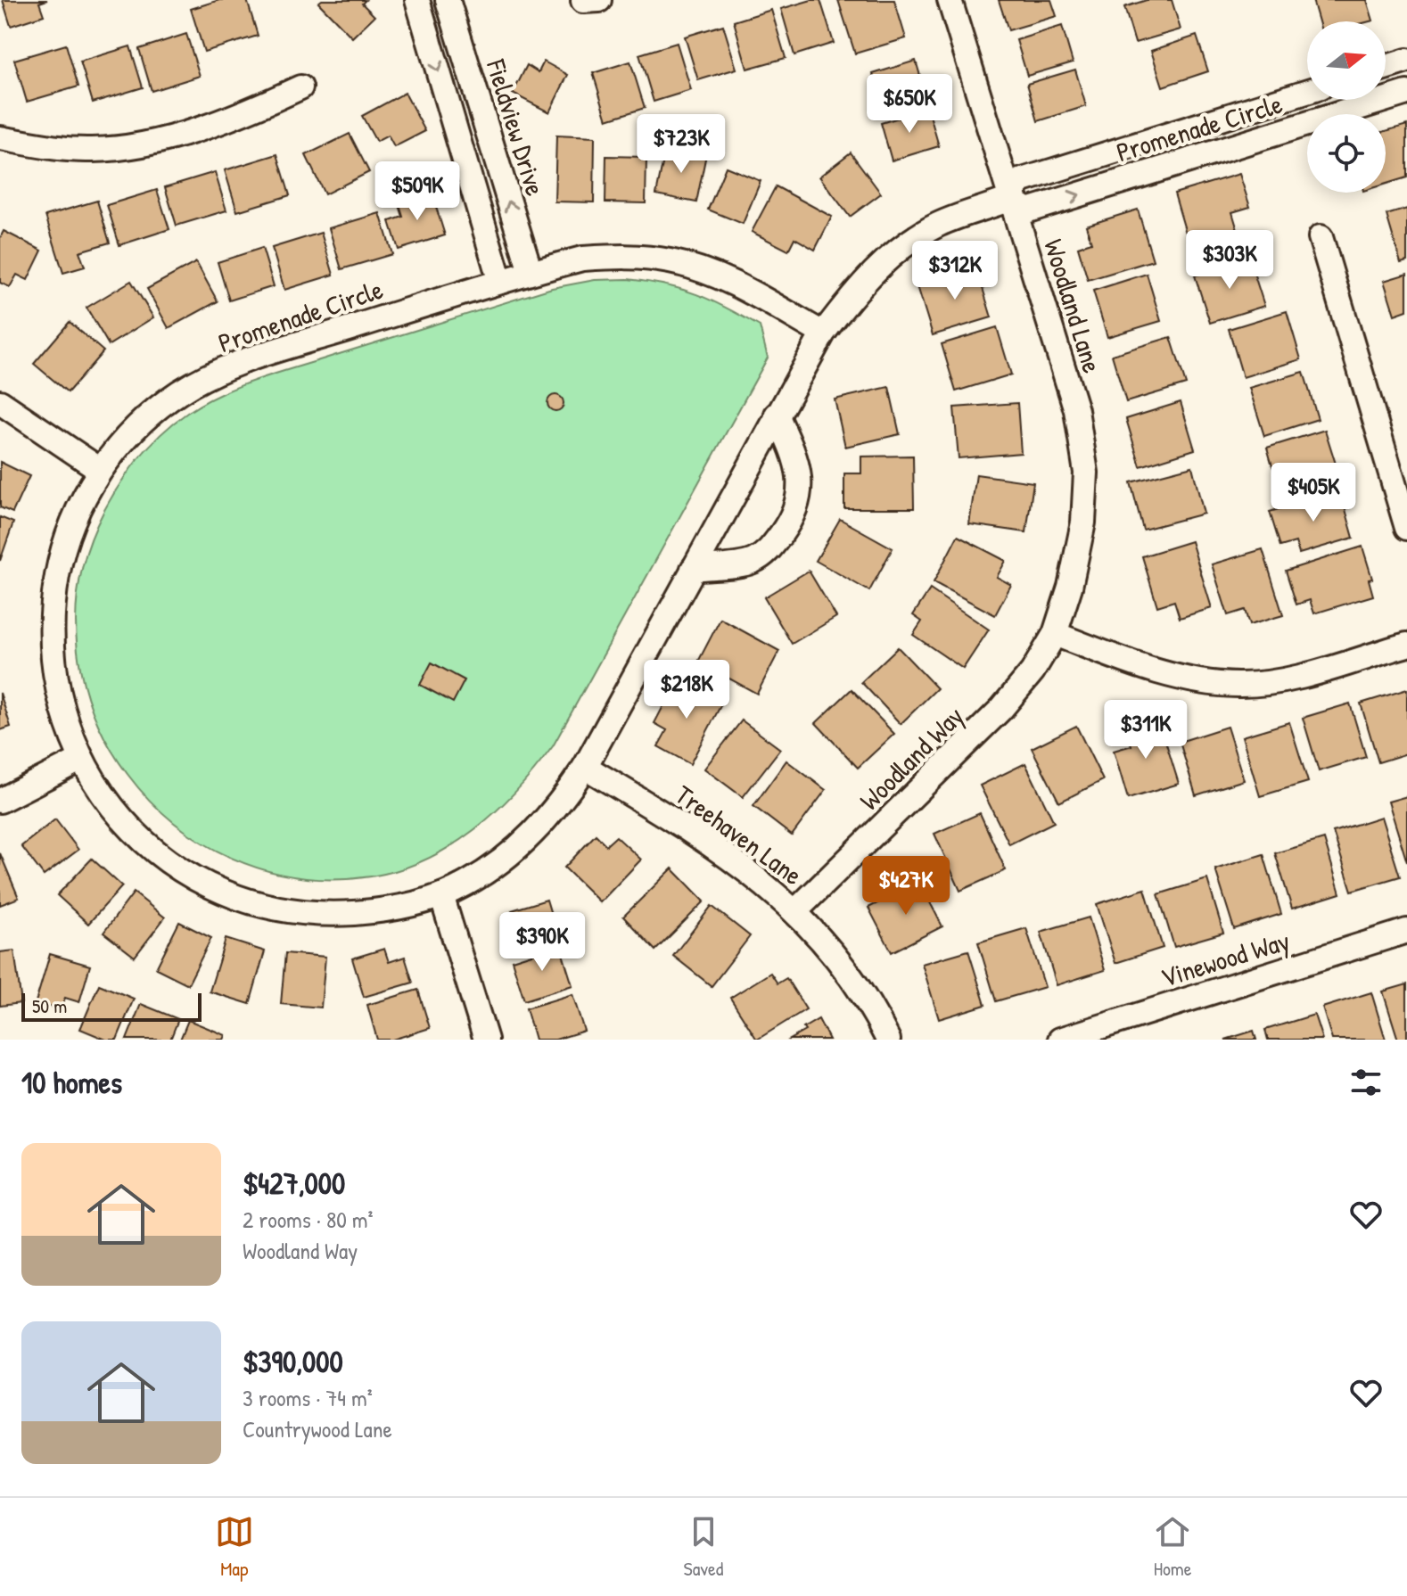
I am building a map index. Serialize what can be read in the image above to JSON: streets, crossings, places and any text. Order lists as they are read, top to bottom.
{
  "streets": {
    "street": [
      "Fieldview Drive",
      "Promenade Circle",
      "Woodland Lane",
      "Woodland Way",
      "Treehaven Lane",
      "Vinewood Way"
    ]
  },
  "crossings": [
    ["Fieldview Drive", "Promenade Circle"],
    ["Promenade Circle", "Woodland Lane"],
    ["Promenade Circle", "Treehaven Lane"],
    ["Woodland Lane", "Woodland Way"],
    ["Woodland Way", "Treehaven Lane"]
  ],
  "scale_bar": "50 m",
  "north": "right",
  "page": {
    "price": [
      "$650K",
      "$723K",
      "$509K",
      "$303K",
      "$312K",
      "$405K",
      "$218K",
      "$311K",
      "$427K",
      "$390K"
    ],
    "scale": "50 m",
    "heading": "10 homes",
    "list": [
      {
        "name": "$427,000",
        "note": "2 rooms · 80 m² · Woodland Way"
      },
      {
        "name": "$390,000",
        "note": "3 rooms · 74 m² · Countrywood Lane"
      }
    ],
    "tabs": ["Map", "Saved", "Home"]
  }
}
